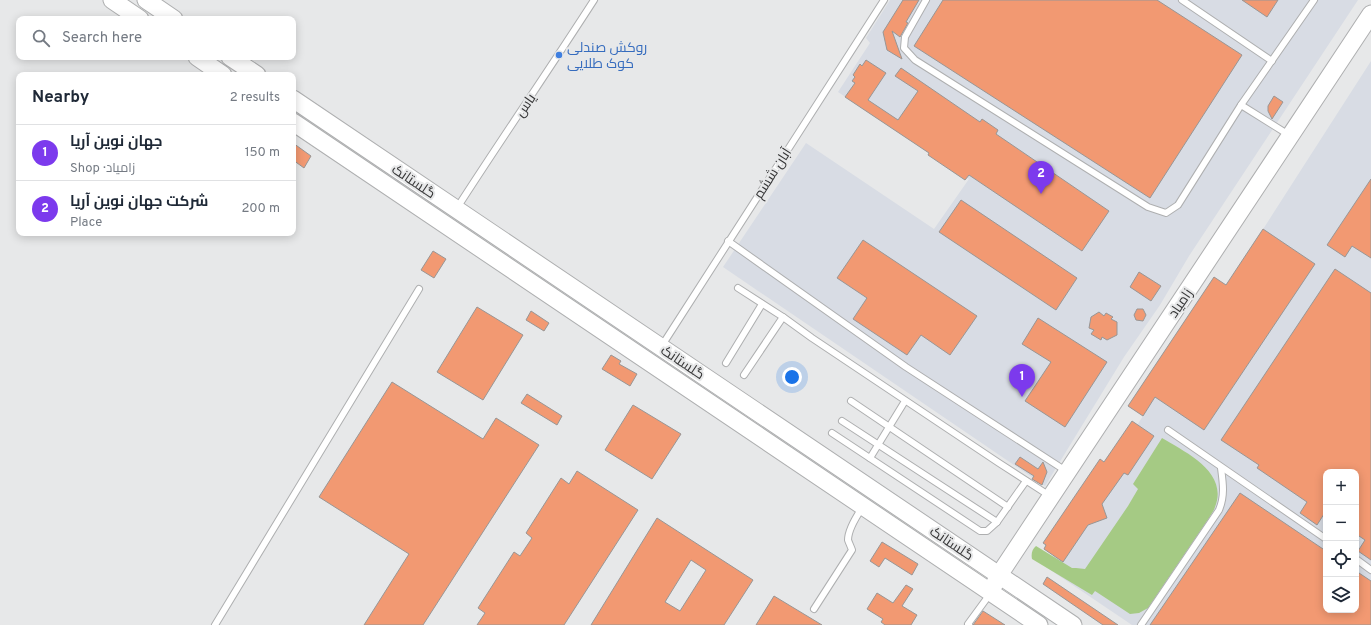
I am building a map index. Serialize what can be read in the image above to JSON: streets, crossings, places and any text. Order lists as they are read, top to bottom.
{
  "streets": {
    "street": ["گلستانک", "زامیاد"],
    "lane": ["یاس", "آبان ششم"]
  },
  "crossings": [
    ["یاس", "گلستانک"],
    ["آبان ششم", "گلستانک"],
    ["گلستانک", "زامیاد"]
  ],
  "places": ["روکش صندلی کوک طلایی"],
  "page": {
    "search": "Search here",
    "heading": ["Nearby", "2 results"],
    "list": [
      {
        "mark": "1",
        "name": "جهان نوین آریا",
        "note": "Shop · زامیاد",
        "value": "150 m"
      },
      {
        "mark": "2",
        "name": "شرکت جهان نوین آریا",
        "note": "Place",
        "value": "200 m"
      }
    ],
    "pins": ["2", "1"],
    "map_buttons": ["+", "−"]
  }
}
